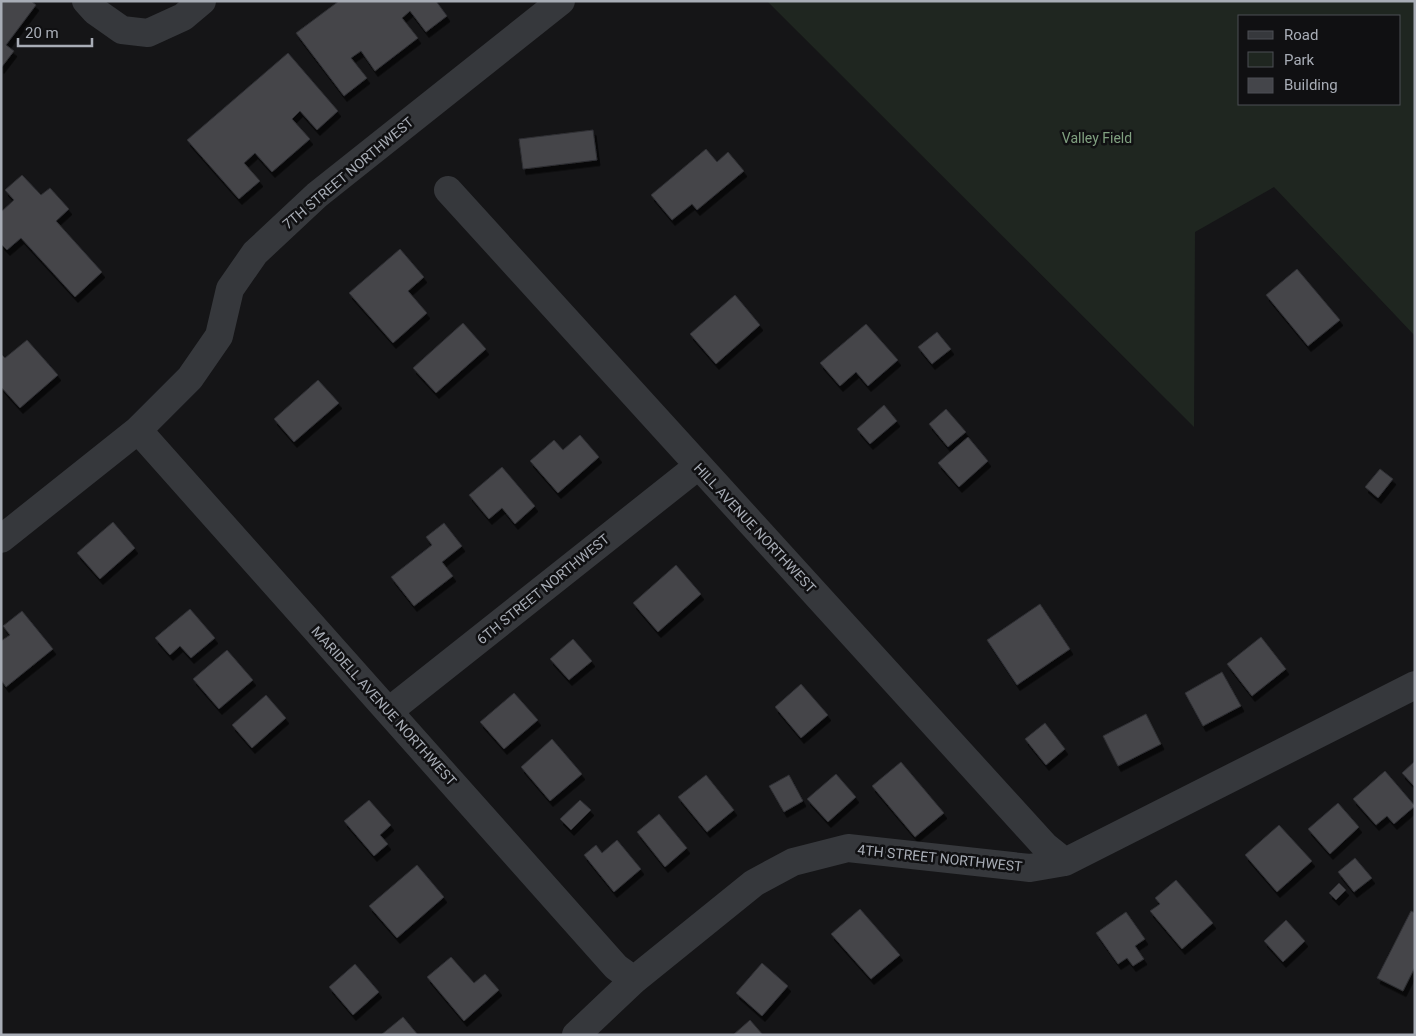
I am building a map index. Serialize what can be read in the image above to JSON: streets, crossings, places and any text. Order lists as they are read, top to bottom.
{
  "streets": {
    "street": [
      "7TH STREET NORTHWEST",
      "HILL AVENUE NORTHWEST",
      "6TH STREET NORTHWEST",
      "MARIDELL AVENUE NORTHWEST",
      "4TH STREET NORTHWEST"
    ]
  },
  "crossings": [
    ["7TH STREET NORTHWEST", "MARIDELL AVENUE NORTHWEST"],
    ["HILL AVENUE NORTHWEST", "6TH STREET NORTHWEST"],
    ["HILL AVENUE NORTHWEST", "4TH STREET NORTHWEST"],
    ["6TH STREET NORTHWEST", "MARIDELL AVENUE NORTHWEST"],
    ["MARIDELL AVENUE NORTHWEST", "4TH STREET NORTHWEST"]
  ],
  "parks": ["Valley Field"],
  "legend": ["Road", "Park", "Building"],
  "scale_bar": "20 m"
}
